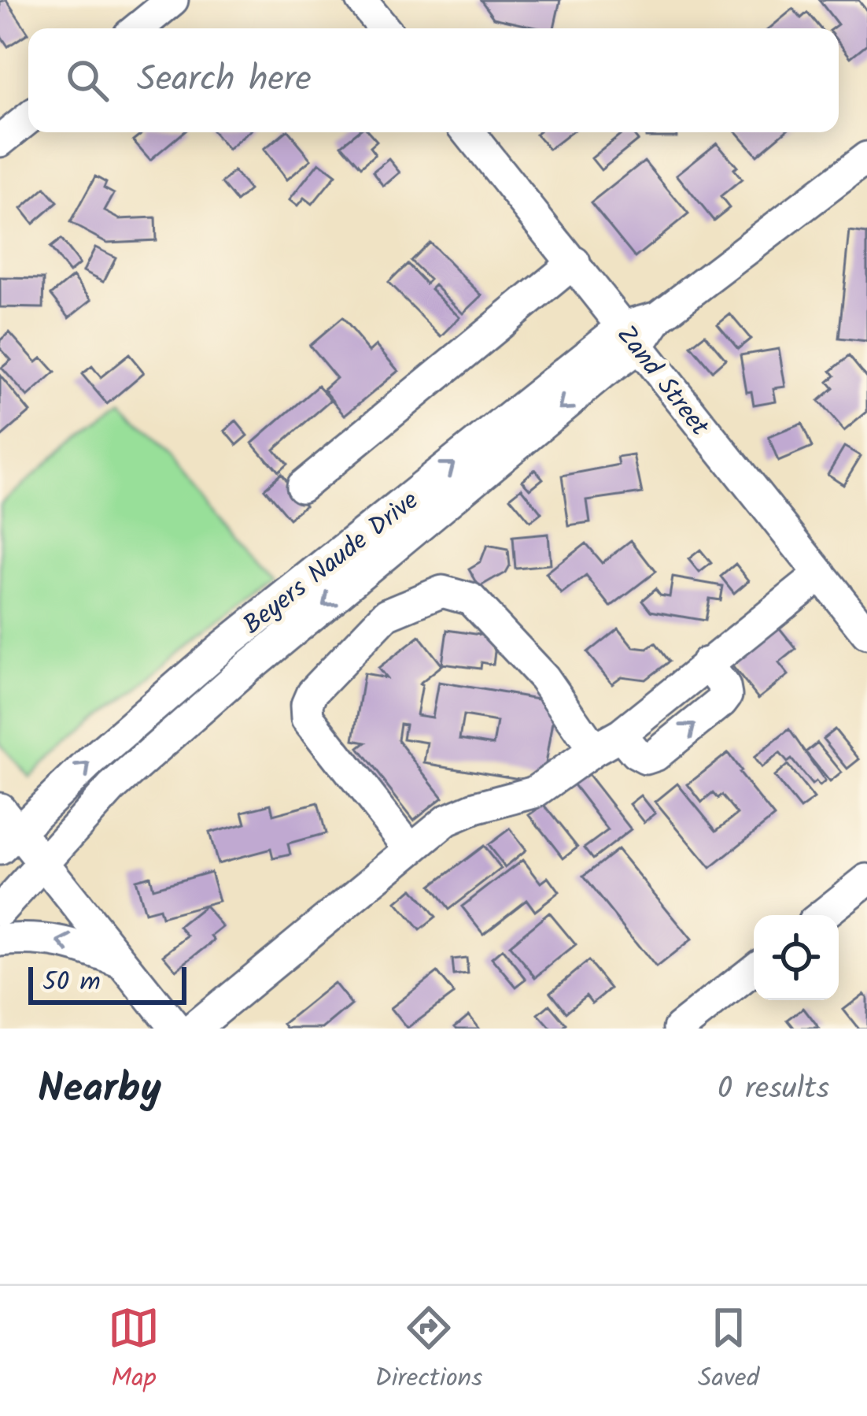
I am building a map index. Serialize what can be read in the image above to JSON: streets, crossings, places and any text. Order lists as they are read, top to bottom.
{
  "streets": {
    "street": ["Zand Street", "Beyers Naude Drive"]
  },
  "crossings": [
    ["Zand Street", "Beyers Naude Drive"]
  ],
  "scale_bar": "50 m",
  "page": {
    "search": "Search here",
    "scale": "50 m",
    "heading": ["Nearby", "0 results"],
    "nav": ["Map", "Directions", "Saved"]
  }
}
